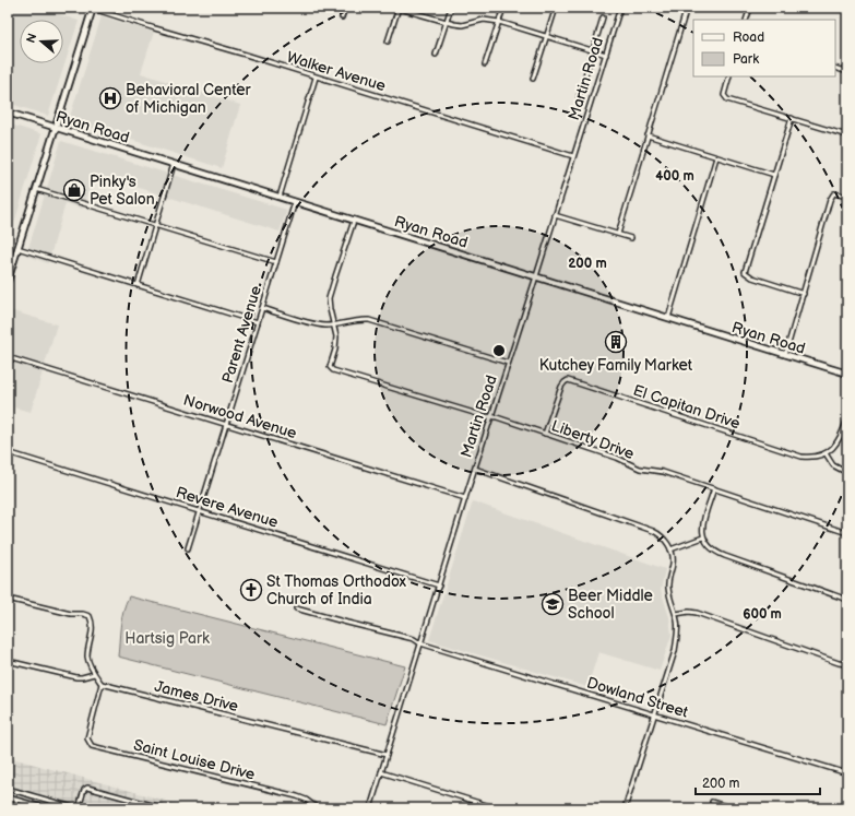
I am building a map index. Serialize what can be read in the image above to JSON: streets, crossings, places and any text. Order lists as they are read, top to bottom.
{
  "streets": {
    "main road": ["Ryan Road"],
    "street": [
      "Walker Avenue",
      "Martin Road",
      "Parent Avenue",
      "El Capitan Drive",
      "Norwood Avenue",
      "Liberty Drive",
      "Revere Avenue",
      "James Drive",
      "Dowland Street",
      "Saint Louise Drive"
    ]
  },
  "crossings": [
    ["Walker Avenue", "Martin Road"],
    ["Martin Road", "Ryan Road"],
    ["Martin Road", "Norwood Avenue"],
    ["Martin Road", "Liberty Drive"],
    ["Martin Road", "Revere Avenue"],
    ["Martin Road", "James Drive"],
    ["Martin Road", "Dowland Street"],
    ["Ryan Road", "Parent Avenue"],
    ["Parent Avenue", "Norwood Avenue"],
    ["Parent Avenue", "Revere Avenue"],
    ["El Capitan Drive", "Liberty Drive"],
    ["James Drive", "Saint Louise Drive"]
  ],
  "parks": ["Hartsig Park"],
  "places": {
    "hospital": ["Behavioral Center of Michigan"],
    "shop": ["Pinky's Pet Salon"],
    "building": ["Kutchey Family Market"],
    "church": ["St Thomas Orthodox Church of India"],
    "school or university": ["Beer Middle School"]
  },
  "legend": ["Road", "Park"],
  "scale_bar": "200 m",
  "north": "left",
  "rings": ["400 m", "200 m", "600 m"]
}
